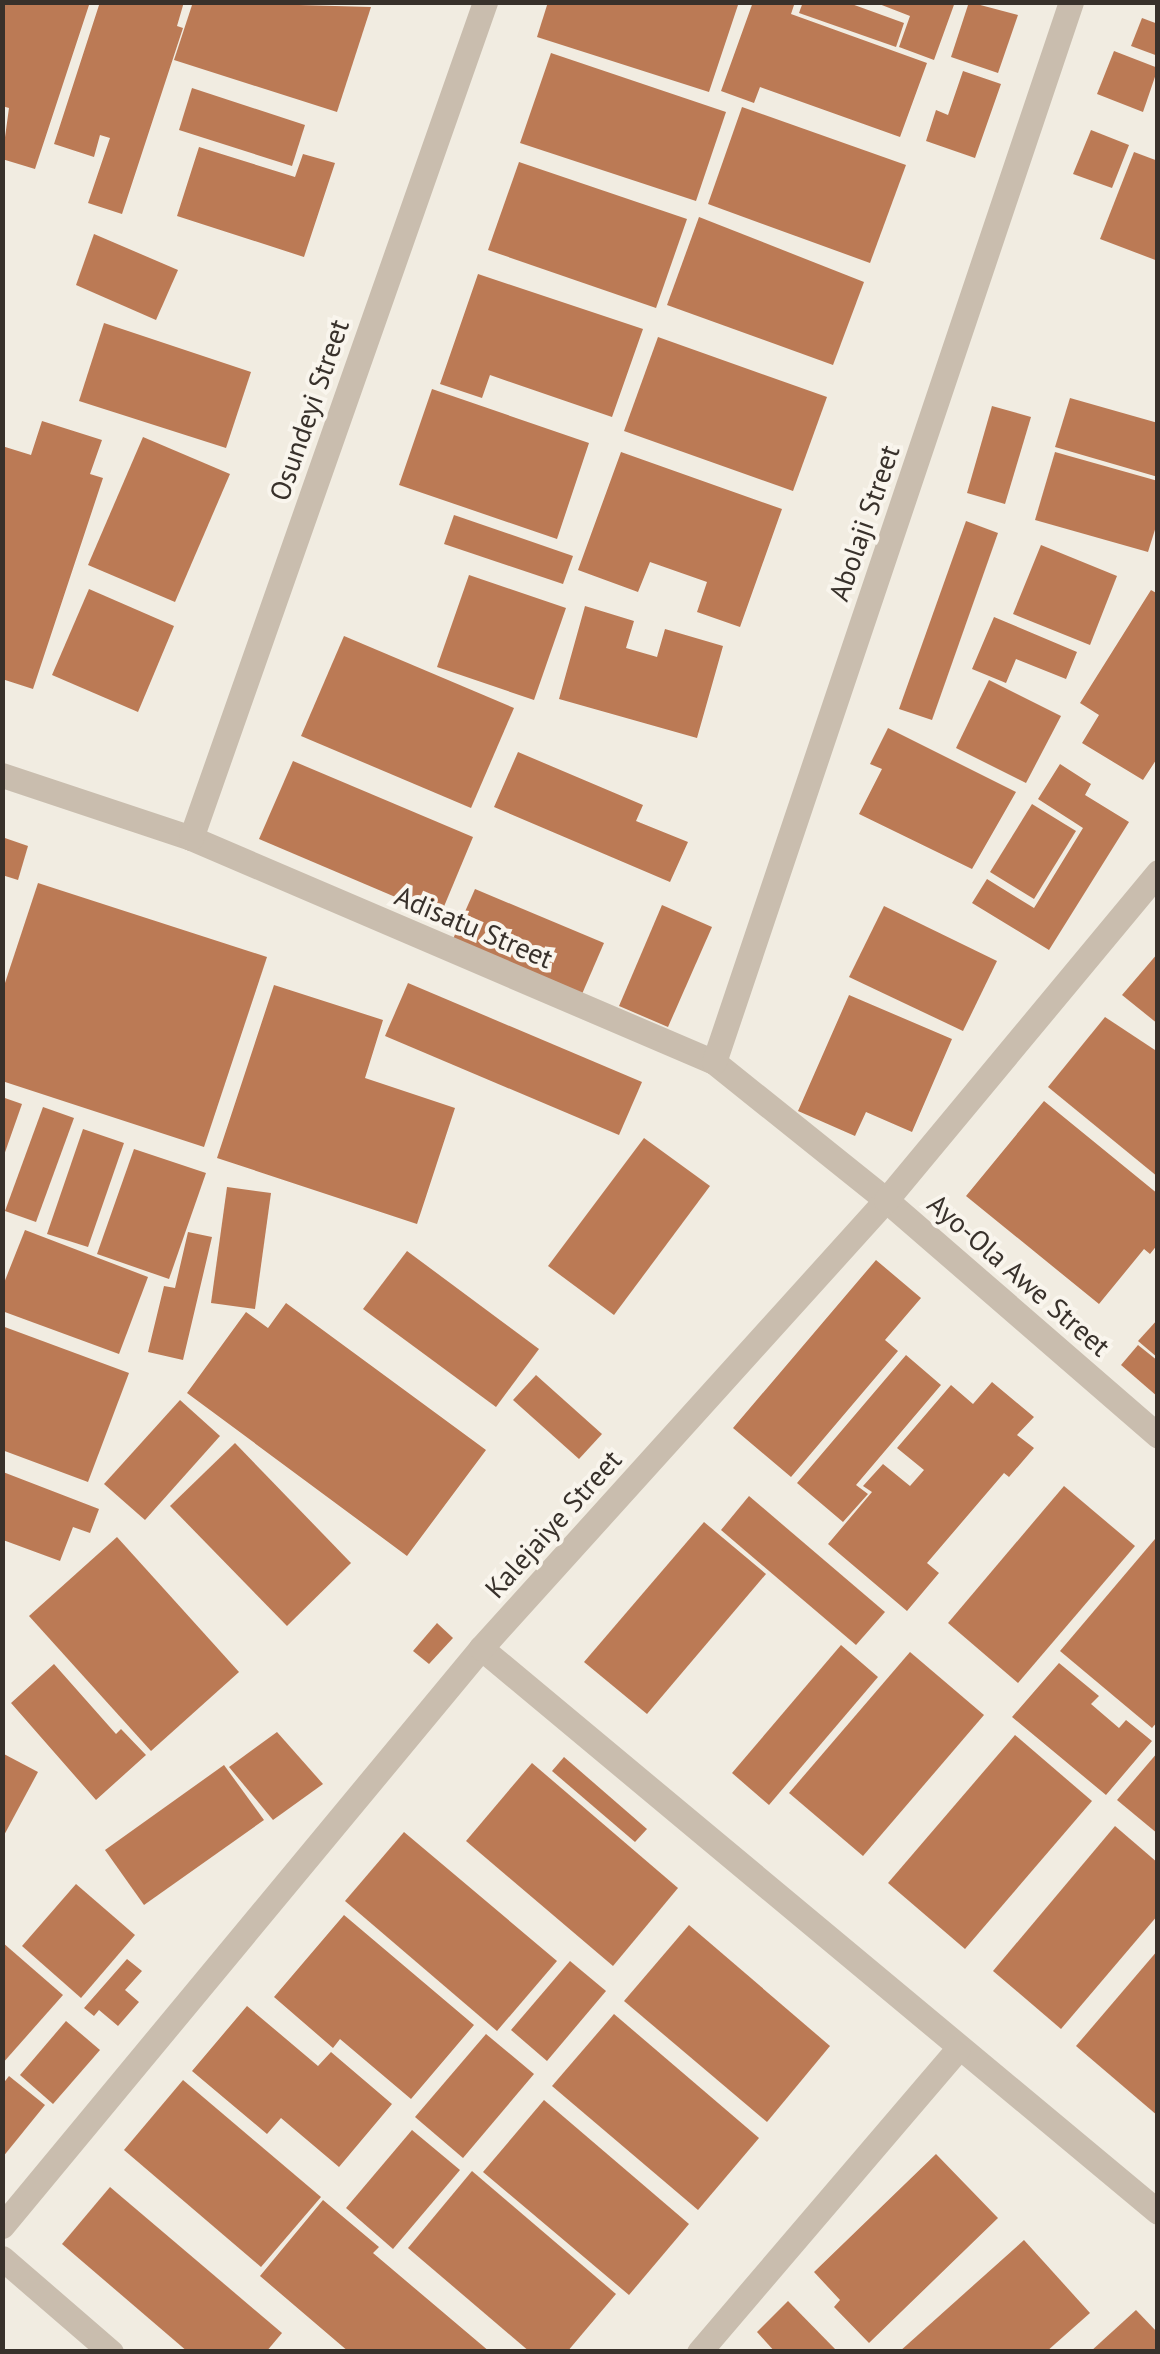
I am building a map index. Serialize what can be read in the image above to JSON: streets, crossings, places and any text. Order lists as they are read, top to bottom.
{
  "streets": {
    "street": [
      "Osundeyi Street",
      "Abolaji Street",
      "Adisatu Street",
      "Ayo-Ola Awe Street",
      "Kalejaiye Street"
    ]
  },
  "crossings": [
    ["Osundeyi Street", "Adisatu Street"],
    ["Abolaji Street", "Adisatu Street"],
    ["Adisatu Street", "Ayo-Ola Awe Street"],
    ["Adisatu Street", "Kalejaiye Street"],
    ["Ayo-Ola Awe Street", "Kalejaiye Street"]
  ]
}
